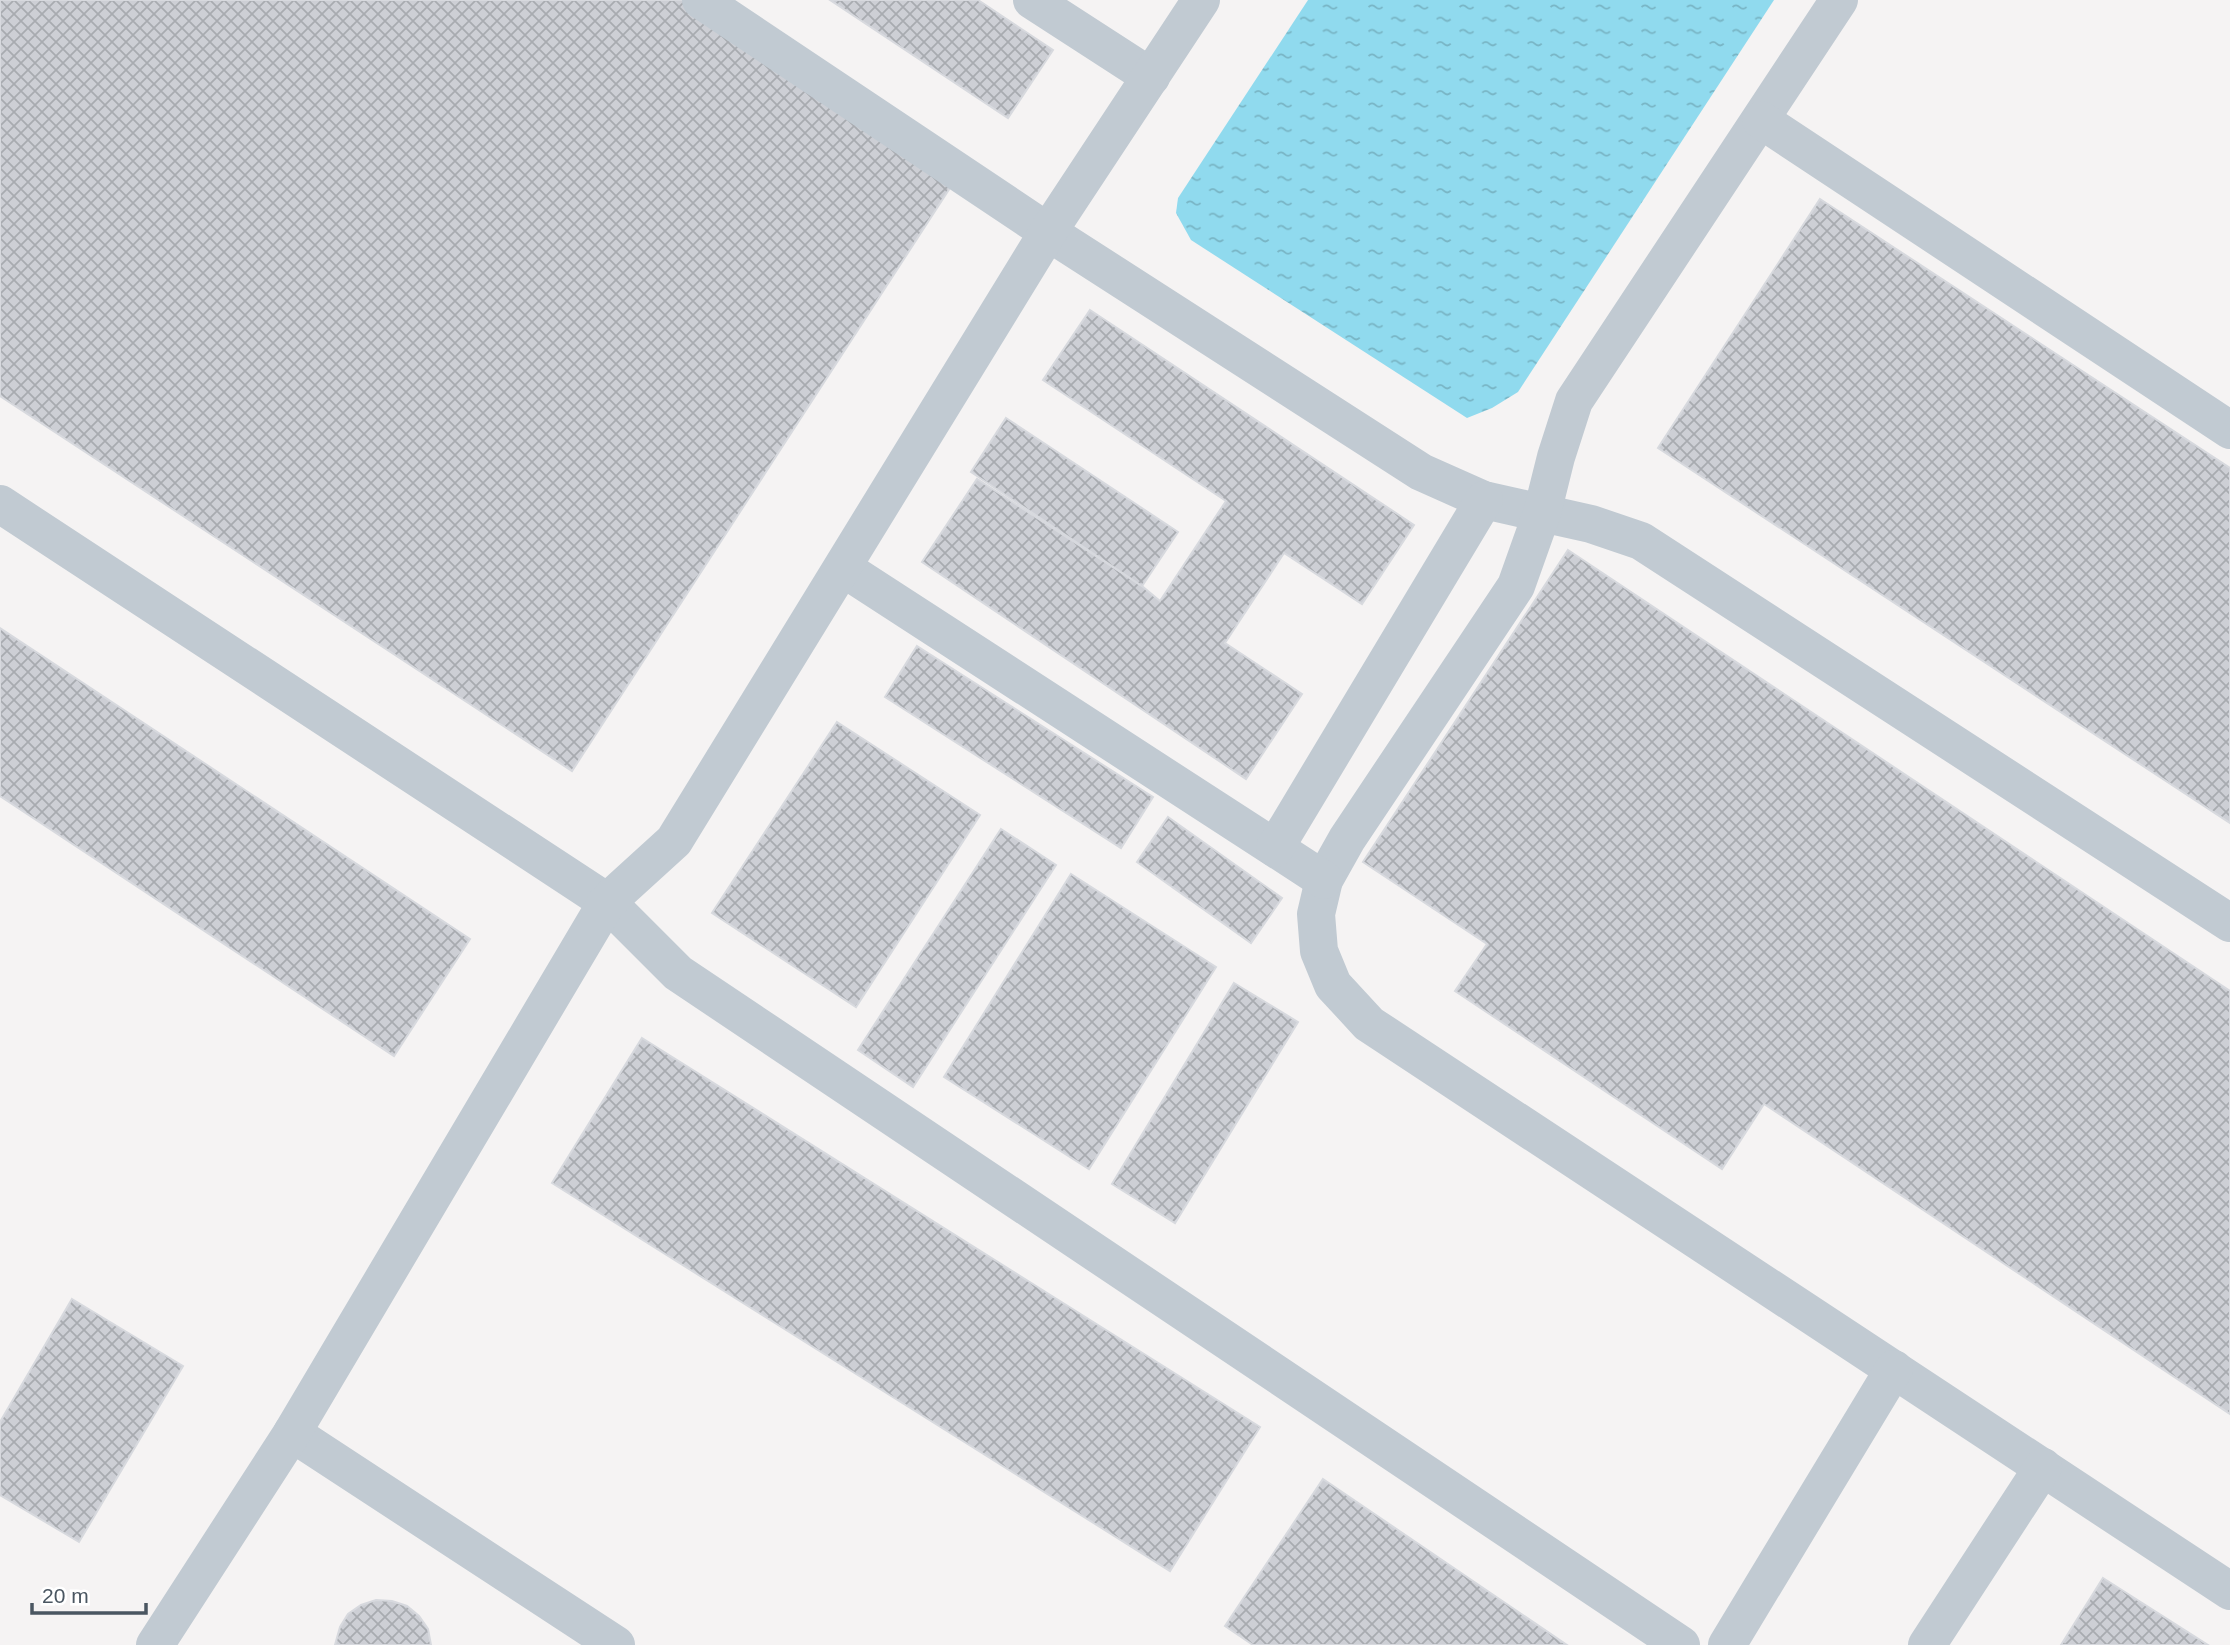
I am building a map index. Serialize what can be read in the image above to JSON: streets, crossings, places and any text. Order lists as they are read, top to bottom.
{
  "scale_bar": "20 m"
}
